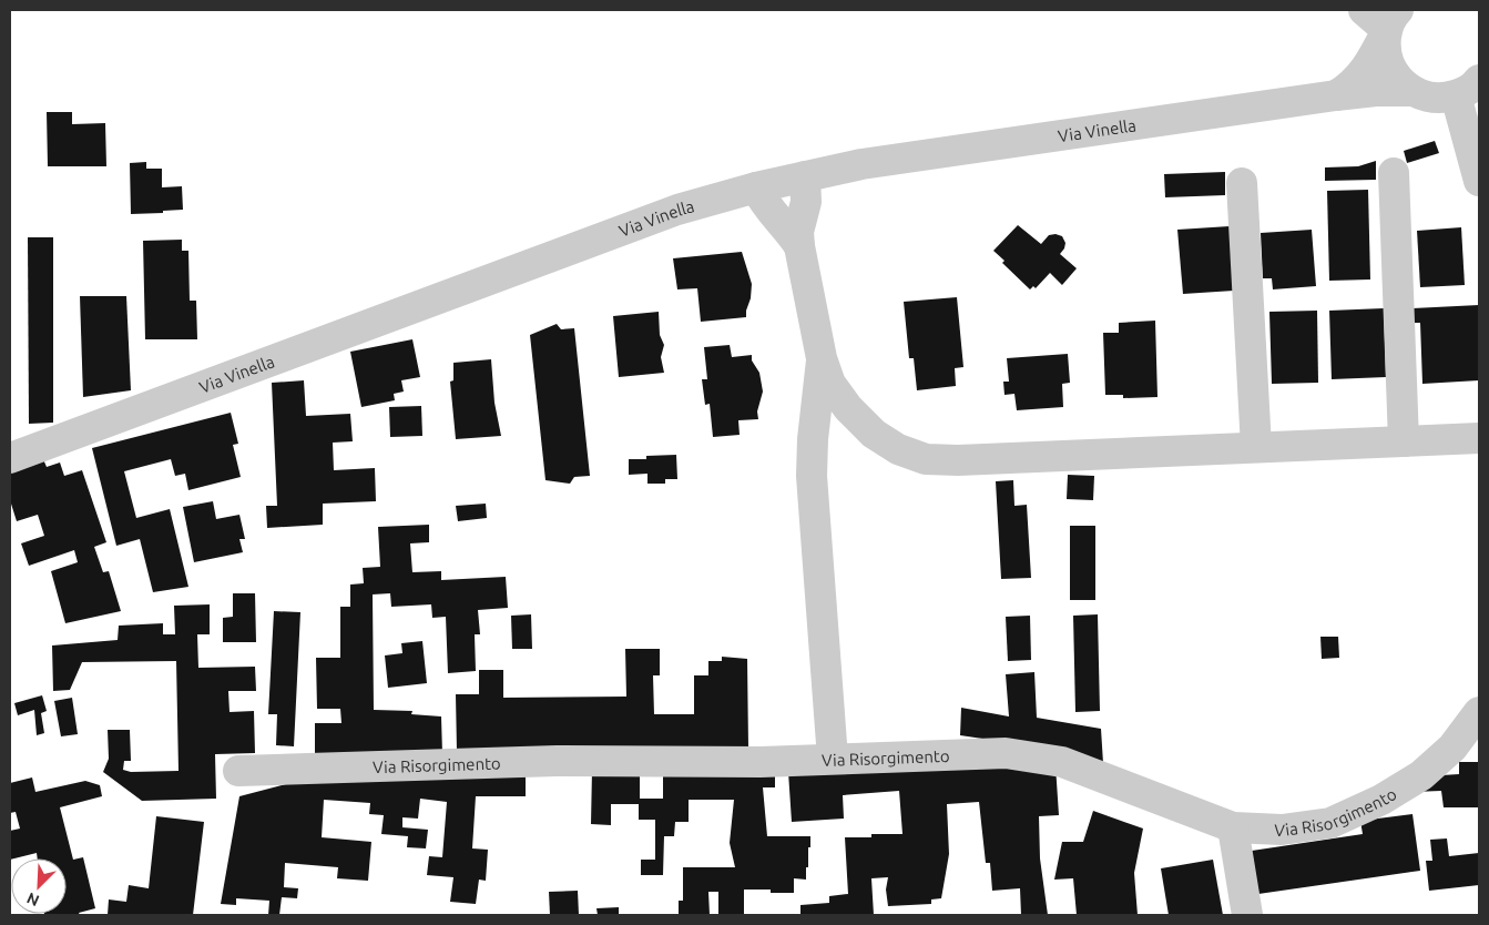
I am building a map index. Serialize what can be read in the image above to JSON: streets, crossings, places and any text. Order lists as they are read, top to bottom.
{
  "streets": {
    "street": ["Via Vinella", "Via Risorgimento"]
  },
  "north": "bottom left"
}
